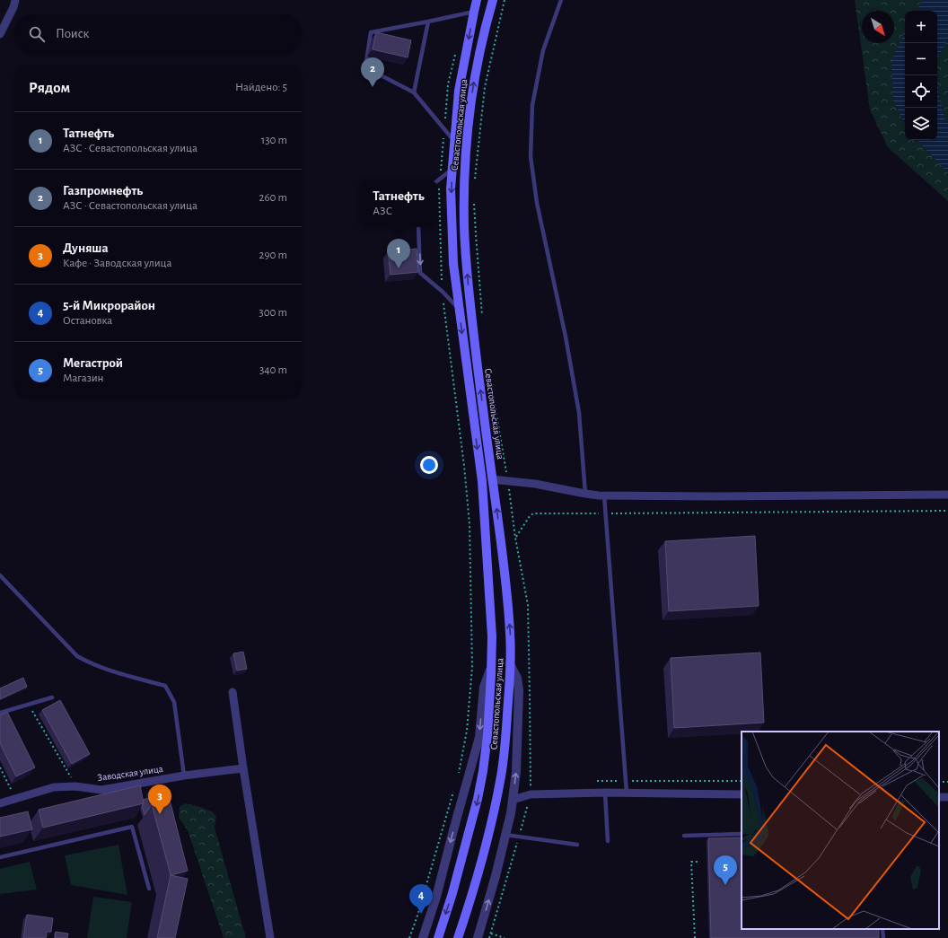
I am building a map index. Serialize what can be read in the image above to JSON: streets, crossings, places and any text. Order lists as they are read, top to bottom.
{
  "streets": {
    "main road": ["Севастопольская улица"],
    "street": ["Заводская улица"]
  },
  "north": "bottom right",
  "page": {
    "map_buttons": ["+", "−"],
    "search": "Поиск",
    "pins": [
      "2",
      "1",
      "3",
      "5",
      "4"
    ],
    "heading": ["Рядом", "Найдено: 5"],
    "list": [
      {
        "mark": "1",
        "name": "Татнефть",
        "note": "АЗС · Севастопольская улица",
        "value": "130 m"
      },
      {
        "mark": "2",
        "name": "Газпромнефть",
        "note": "АЗС · Севастопольская улица",
        "value": "260 m"
      },
      {
        "mark": "3",
        "name": "Дуняша",
        "note": "Кафе · Заводская улица",
        "value": "290 m"
      },
      {
        "mark": "4",
        "name": "5-й Микрорайон",
        "note": "Остановка",
        "value": "300 m"
      },
      {
        "mark": "5",
        "name": "Мегастрой",
        "note": "Магазин",
        "value": "340 m"
      }
    ],
    "popup": ["Татнефть", "АЗС"]
  }
}
